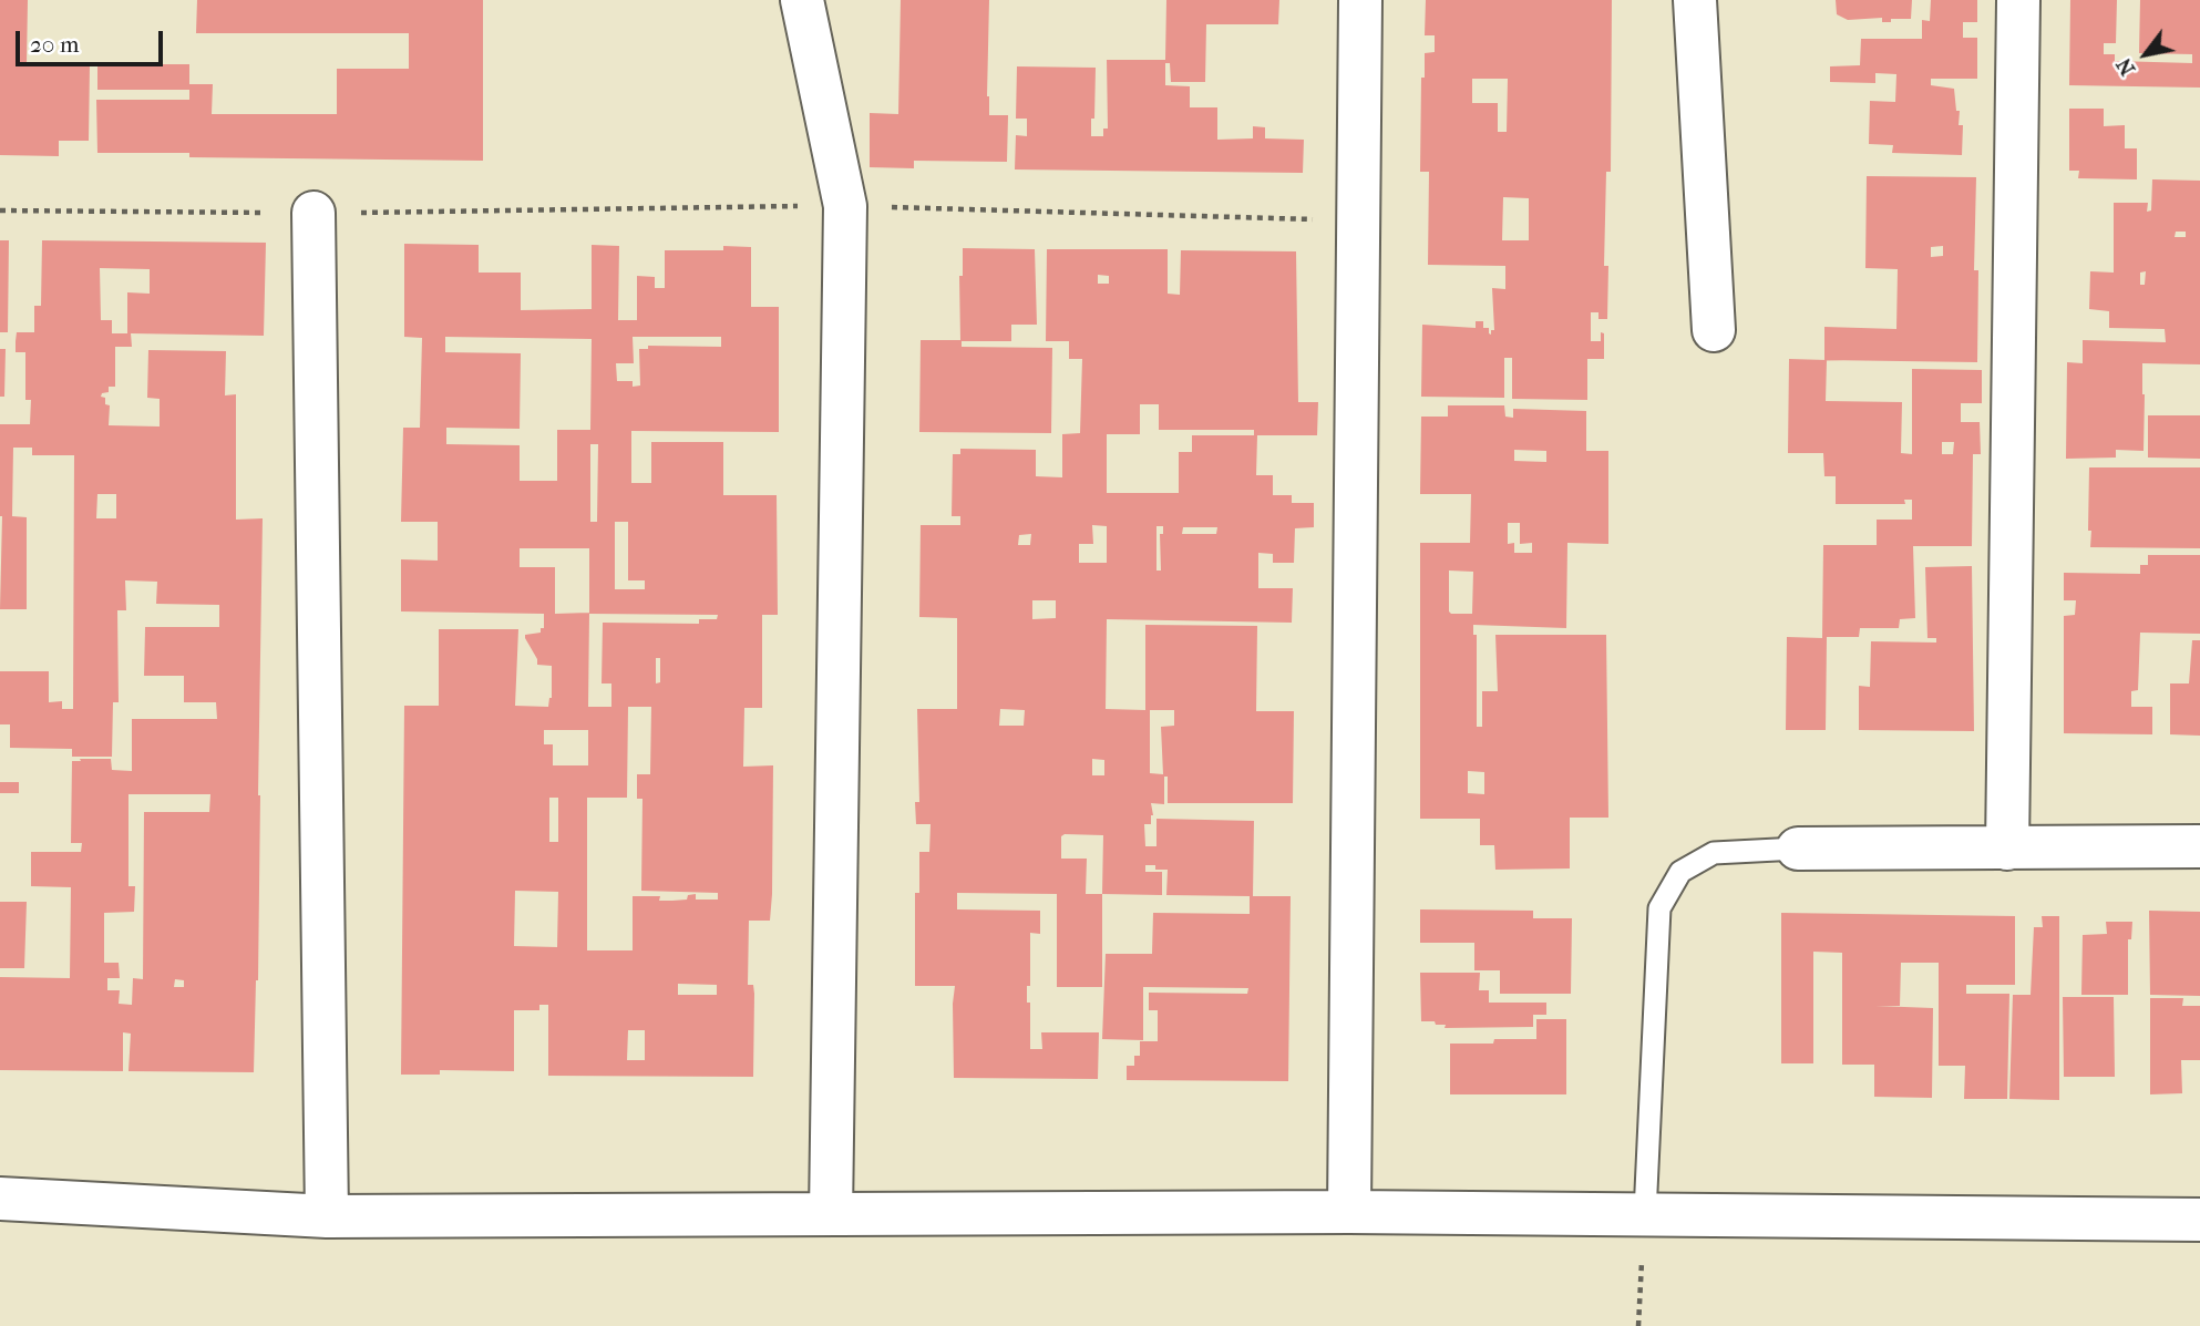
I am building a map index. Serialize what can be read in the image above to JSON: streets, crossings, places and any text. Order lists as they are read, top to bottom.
{
  "scale_bar": "20 m",
  "north": "bottom left"
}
